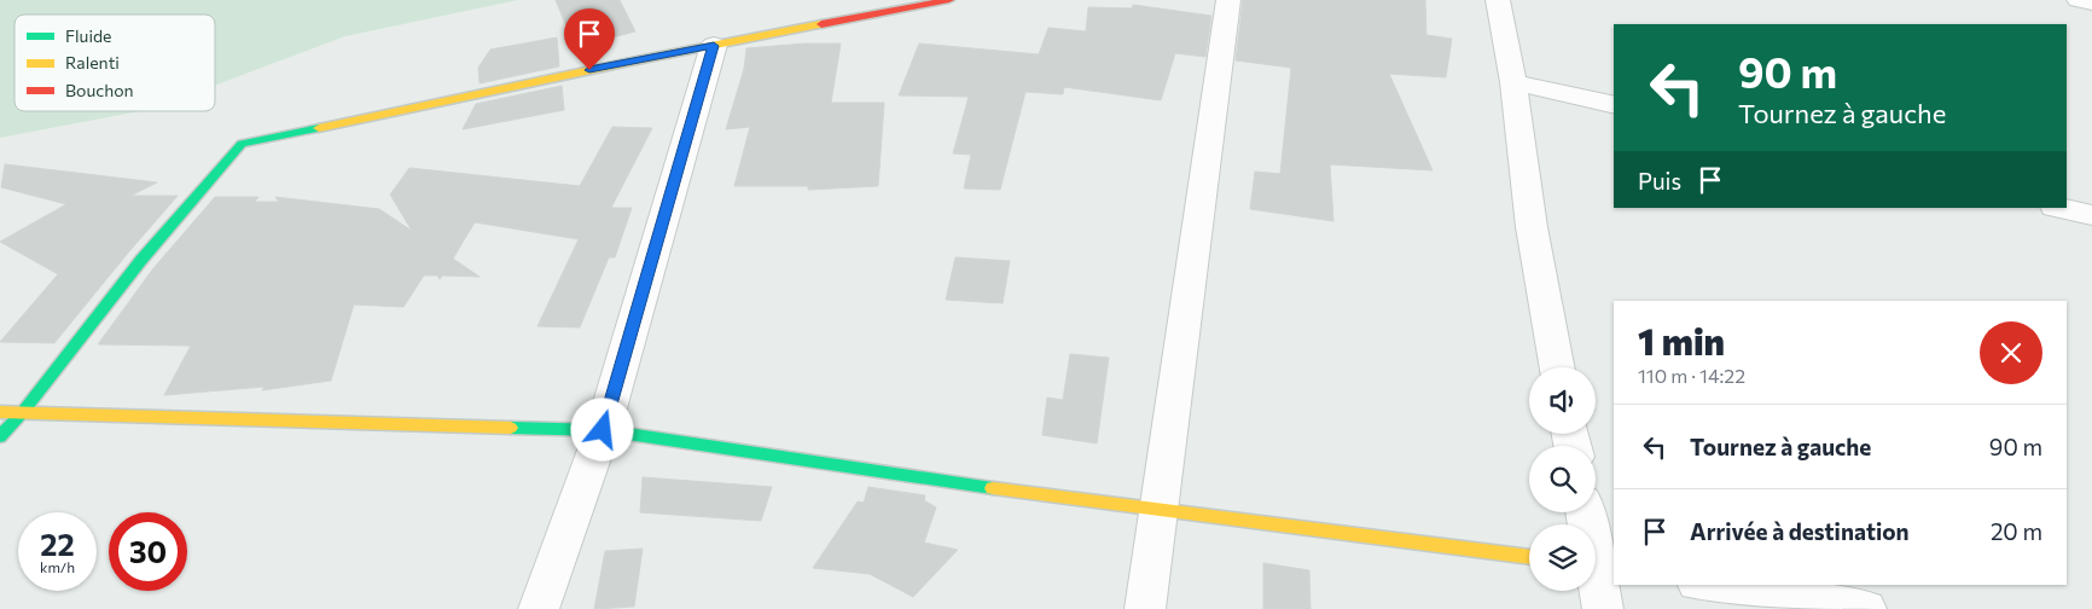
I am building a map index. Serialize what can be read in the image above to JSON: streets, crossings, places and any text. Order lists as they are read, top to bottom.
{
  "legend": ["Fluide", "Ralenti", "Bouchon"],
  "page": {
    "turn": ["90 m", "Tournez à gauche"],
    "then": "Puis",
    "heading": ["1 min", "110 m · 14:22"],
    "list": [
      {
        "name": "Tournez à gauche",
        "value": "90 m"
      },
      {
        "name": "Arrivée à destination",
        "value": "20 m"
      }
    ],
    "speed": "22 km/h",
    "limit": "30"
  }
}
